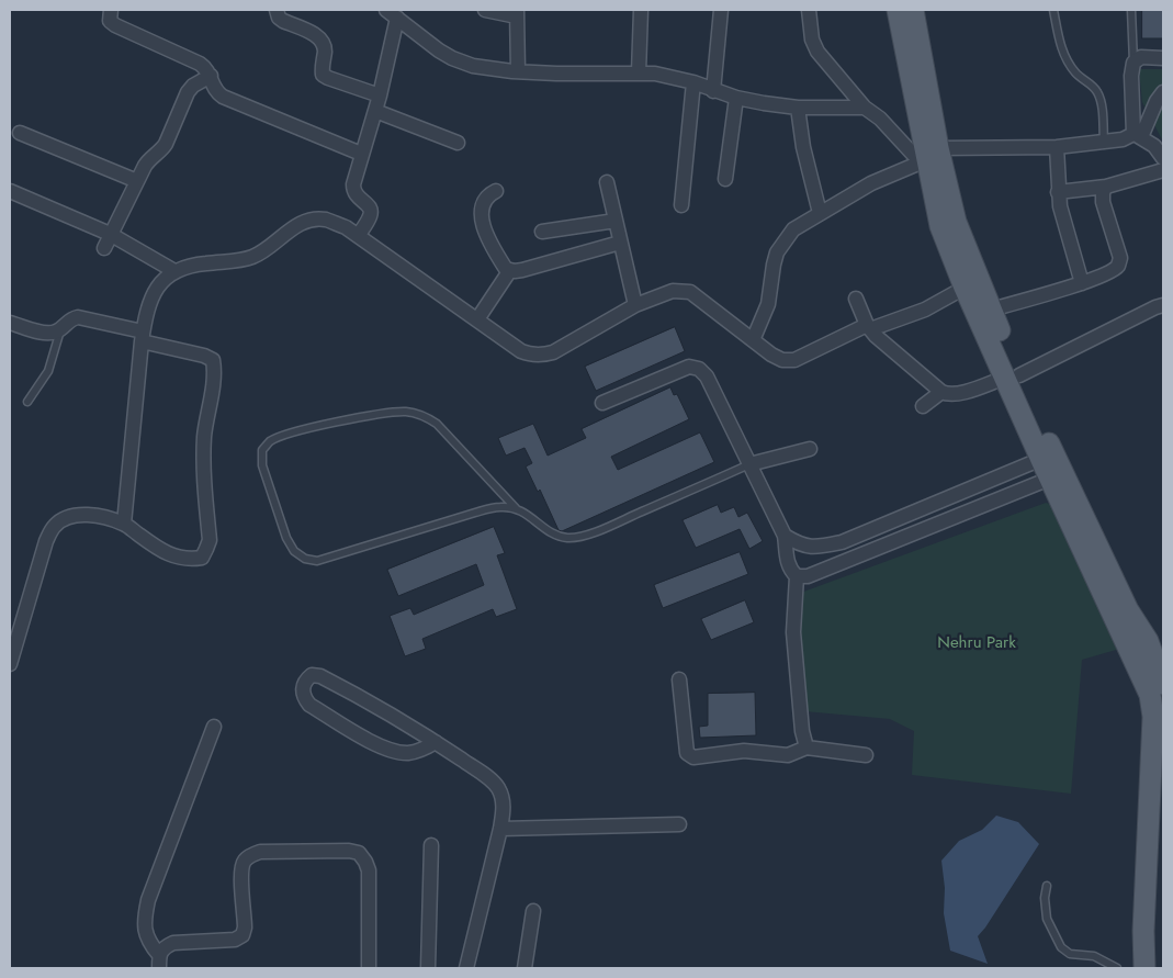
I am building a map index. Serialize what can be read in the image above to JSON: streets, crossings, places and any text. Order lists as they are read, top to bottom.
{
  "parks": ["Nehru Park"]
}
